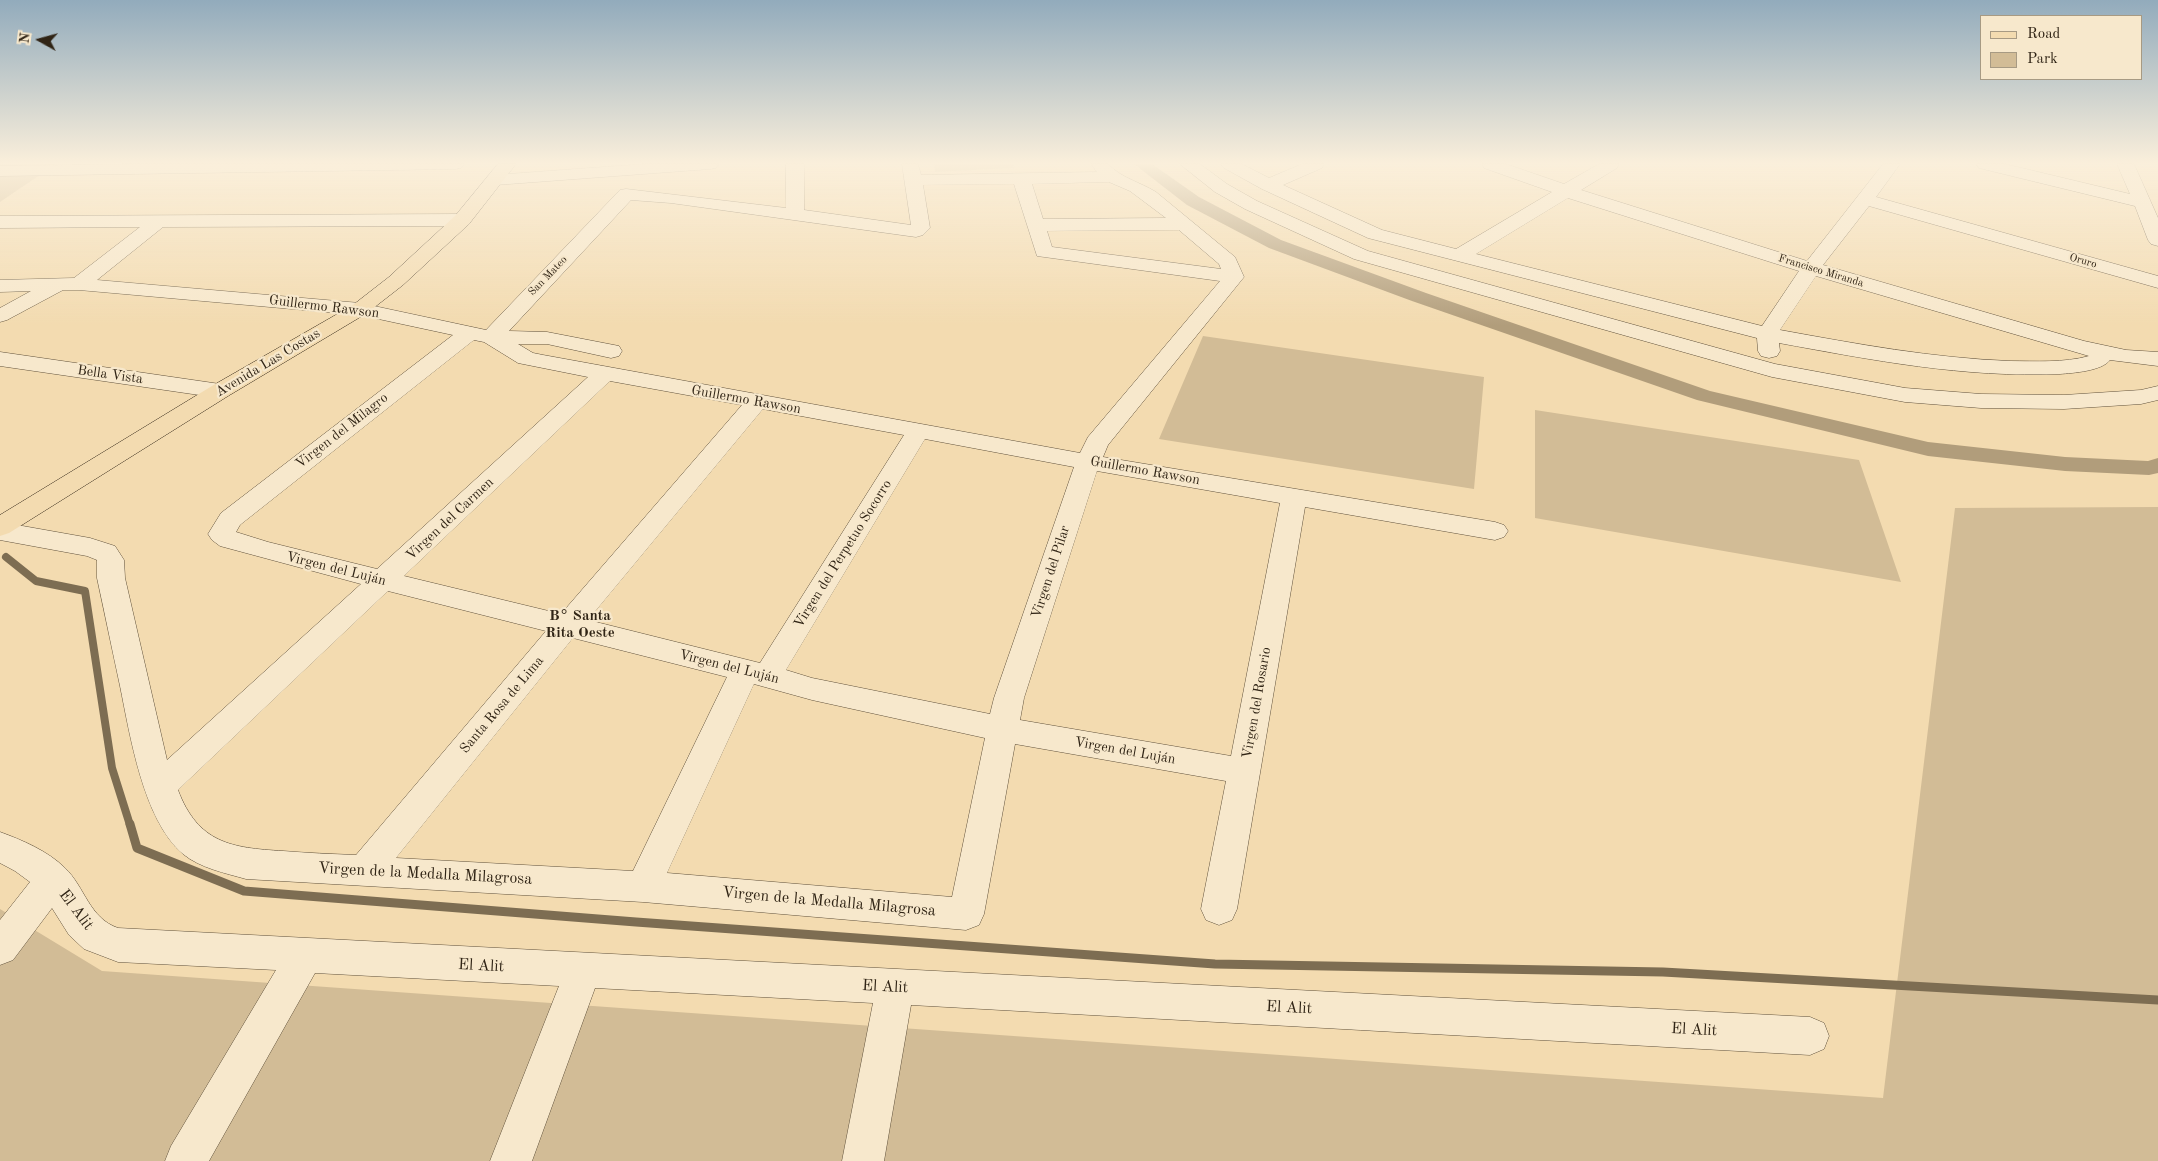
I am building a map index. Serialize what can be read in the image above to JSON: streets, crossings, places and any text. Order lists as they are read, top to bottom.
{
  "streets": {
    "main road": ["Avenida Las Costas"],
    "street": [
      "Oruro",
      "Francisco Miranda",
      "San Mateo",
      "Guillermo Rawson",
      "Bella Vista",
      "Virgen del Milagro",
      "Virgen del Carmen",
      "Virgen del Perpetuo Socorro",
      "Virgen del Luján",
      "Virgen del Pilar",
      "Virgen del Rosario",
      "Santa Rosa de Lima",
      "Virgen de la Medalla Milagrosa",
      "El Alit"
    ]
  },
  "crossings": [
    ["San Mateo", "Guillermo Rawson"],
    ["San Mateo", "Virgen del Milagro"],
    ["Guillermo Rawson", "Avenida Las Costas"],
    ["Guillermo Rawson", "Virgen del Milagro"],
    ["Guillermo Rawson", "Virgen del Carmen"],
    ["Guillermo Rawson", "Virgen del Perpetuo Socorro"],
    ["Guillermo Rawson", "Virgen del Pilar"],
    ["Guillermo Rawson", "Virgen del Rosario"],
    ["Guillermo Rawson", "Santa Rosa de Lima"],
    ["Avenida Las Costas", "Bella Vista"],
    ["Virgen del Milagro", "Virgen del Luján"],
    ["Virgen del Carmen", "Virgen del Luján"],
    ["Virgen del Carmen", "Virgen de la Medalla Milagrosa"],
    ["Virgen del Perpetuo Socorro", "Virgen del Luján"],
    ["Virgen del Perpetuo Socorro", "Virgen de la Medalla Milagrosa"],
    ["Virgen del Luján", "Virgen del Pilar"],
    ["Virgen del Luján", "Virgen del Rosario"],
    ["Virgen del Luján", "Santa Rosa de Lima"],
    ["Virgen del Pilar", "Virgen de la Medalla Milagrosa"],
    ["Santa Rosa de Lima", "Virgen de la Medalla Milagrosa"]
  ],
  "districts": ["B° Santa Rita Oeste"],
  "legend": ["Road", "Park"],
  "north": "left"
}
